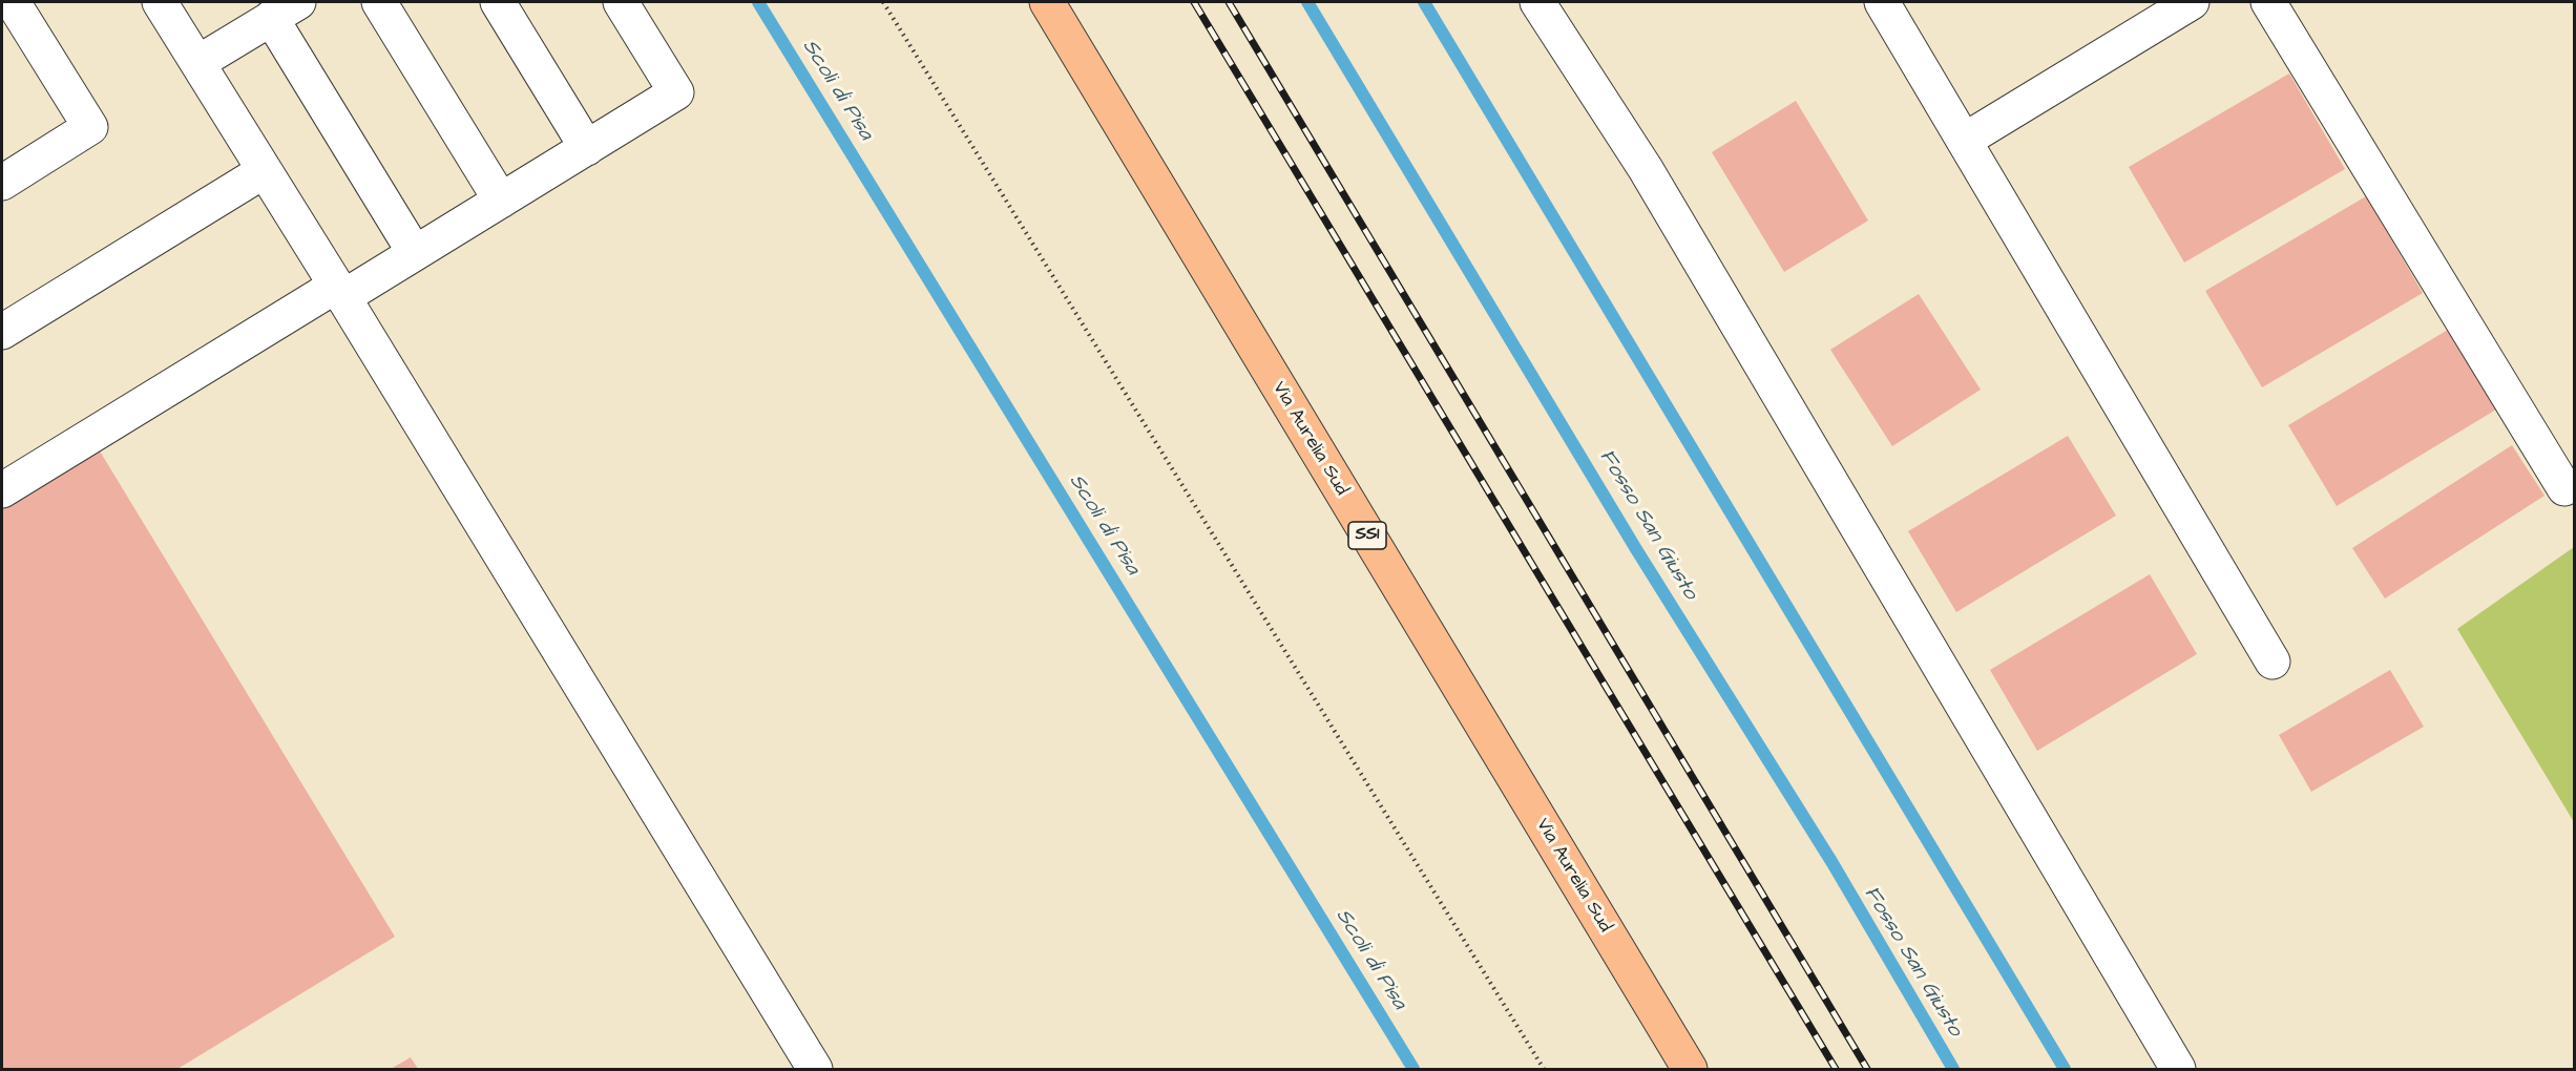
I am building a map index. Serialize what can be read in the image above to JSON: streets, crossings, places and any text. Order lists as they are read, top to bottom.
{
  "streets": {
    "main road": ["Via Aurelia Sud", "SS1"]
  },
  "water": ["Scoli di Pisa", "Fosso San Giusto"]
}
